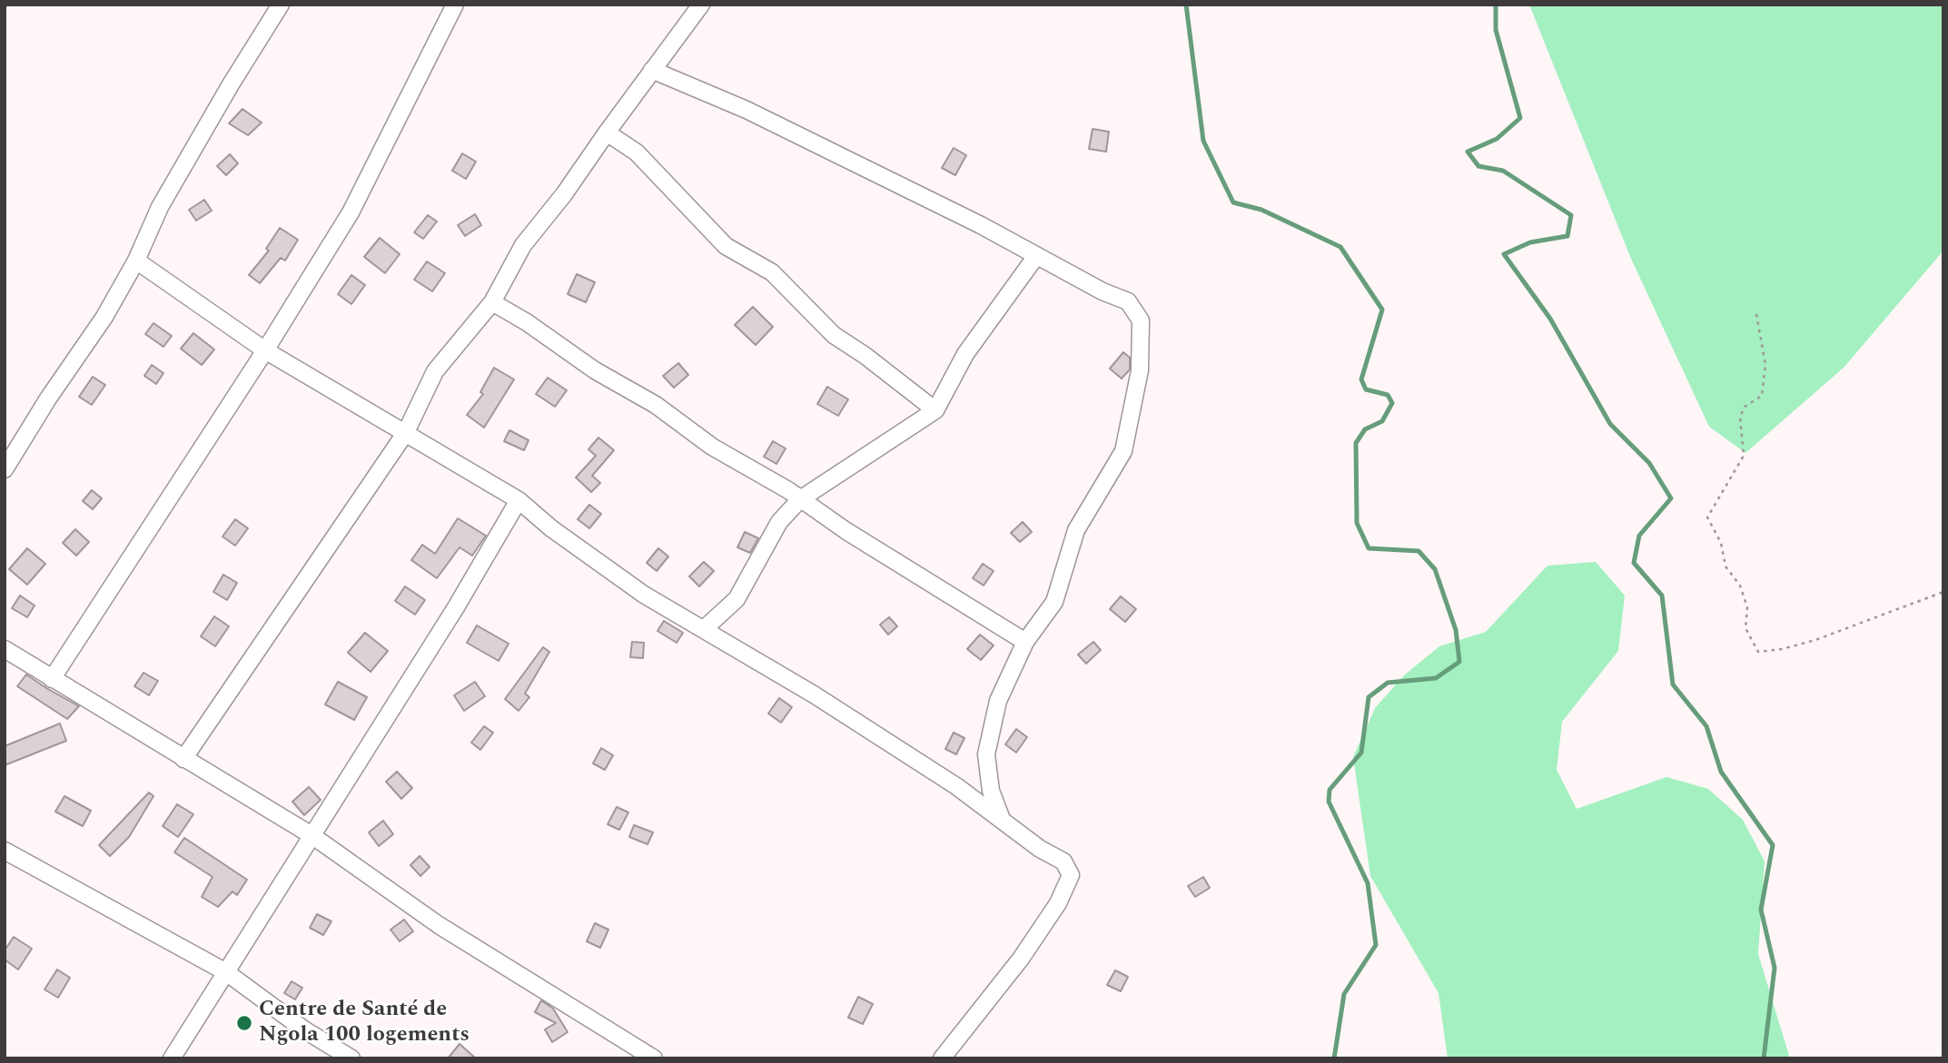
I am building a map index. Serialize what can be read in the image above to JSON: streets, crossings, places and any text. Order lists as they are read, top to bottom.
{
  "places": ["Centre de Santé de Ngola 100 logements"]
}
